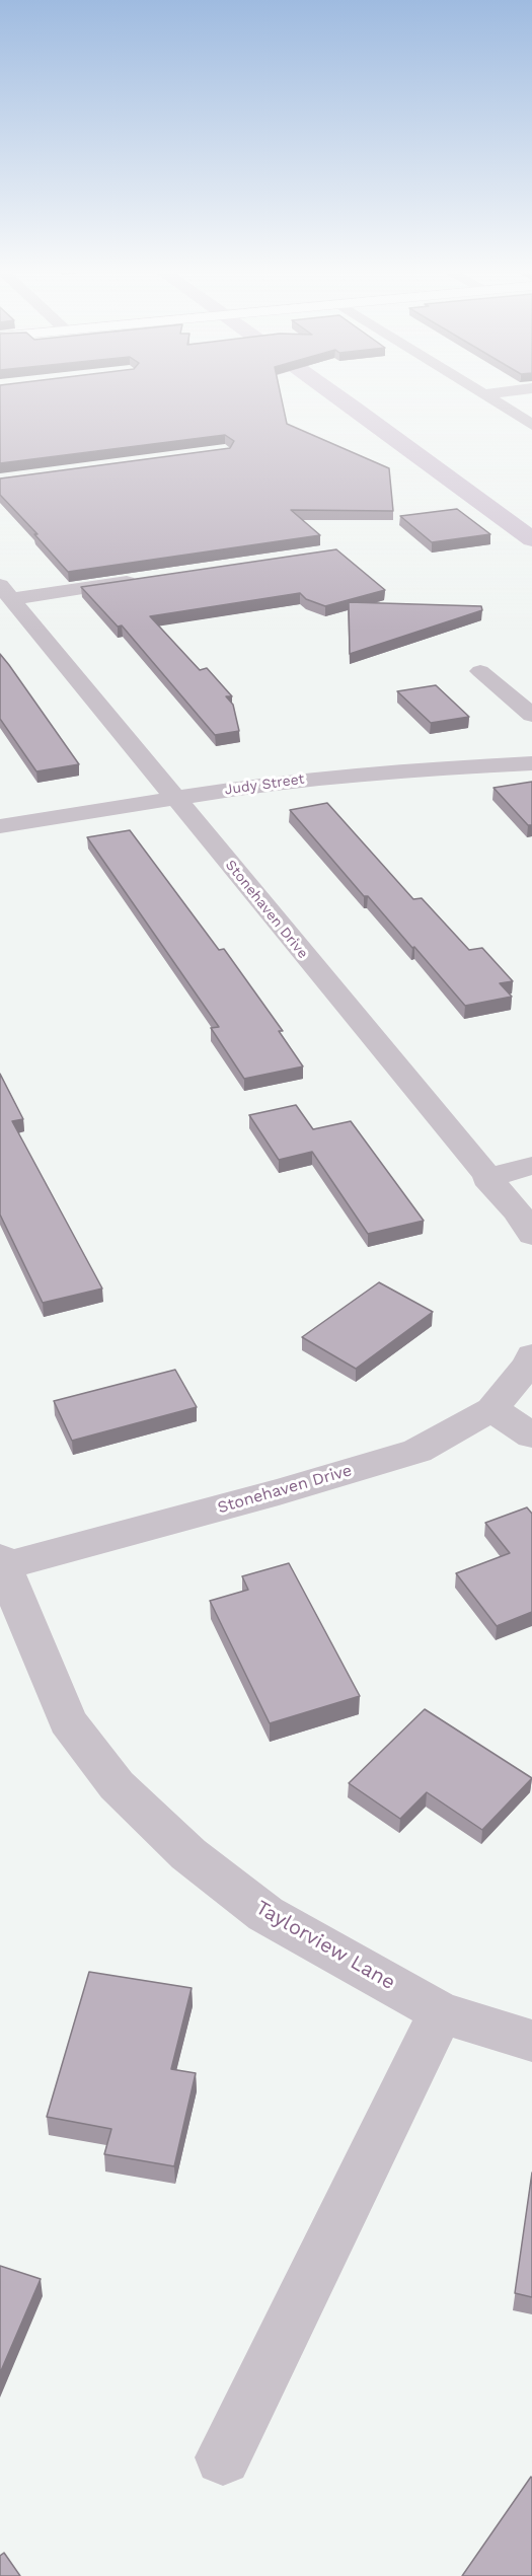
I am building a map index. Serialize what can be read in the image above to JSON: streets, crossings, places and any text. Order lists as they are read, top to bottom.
{
  "streets": {
    "street": ["Judy Street", "Stonehaven Drive", "Taylorview Lane"]
  },
  "crossings": [
    ["Judy Street", "Stonehaven Drive"],
    ["Stonehaven Drive", "Taylorview Lane"]
  ]
}
